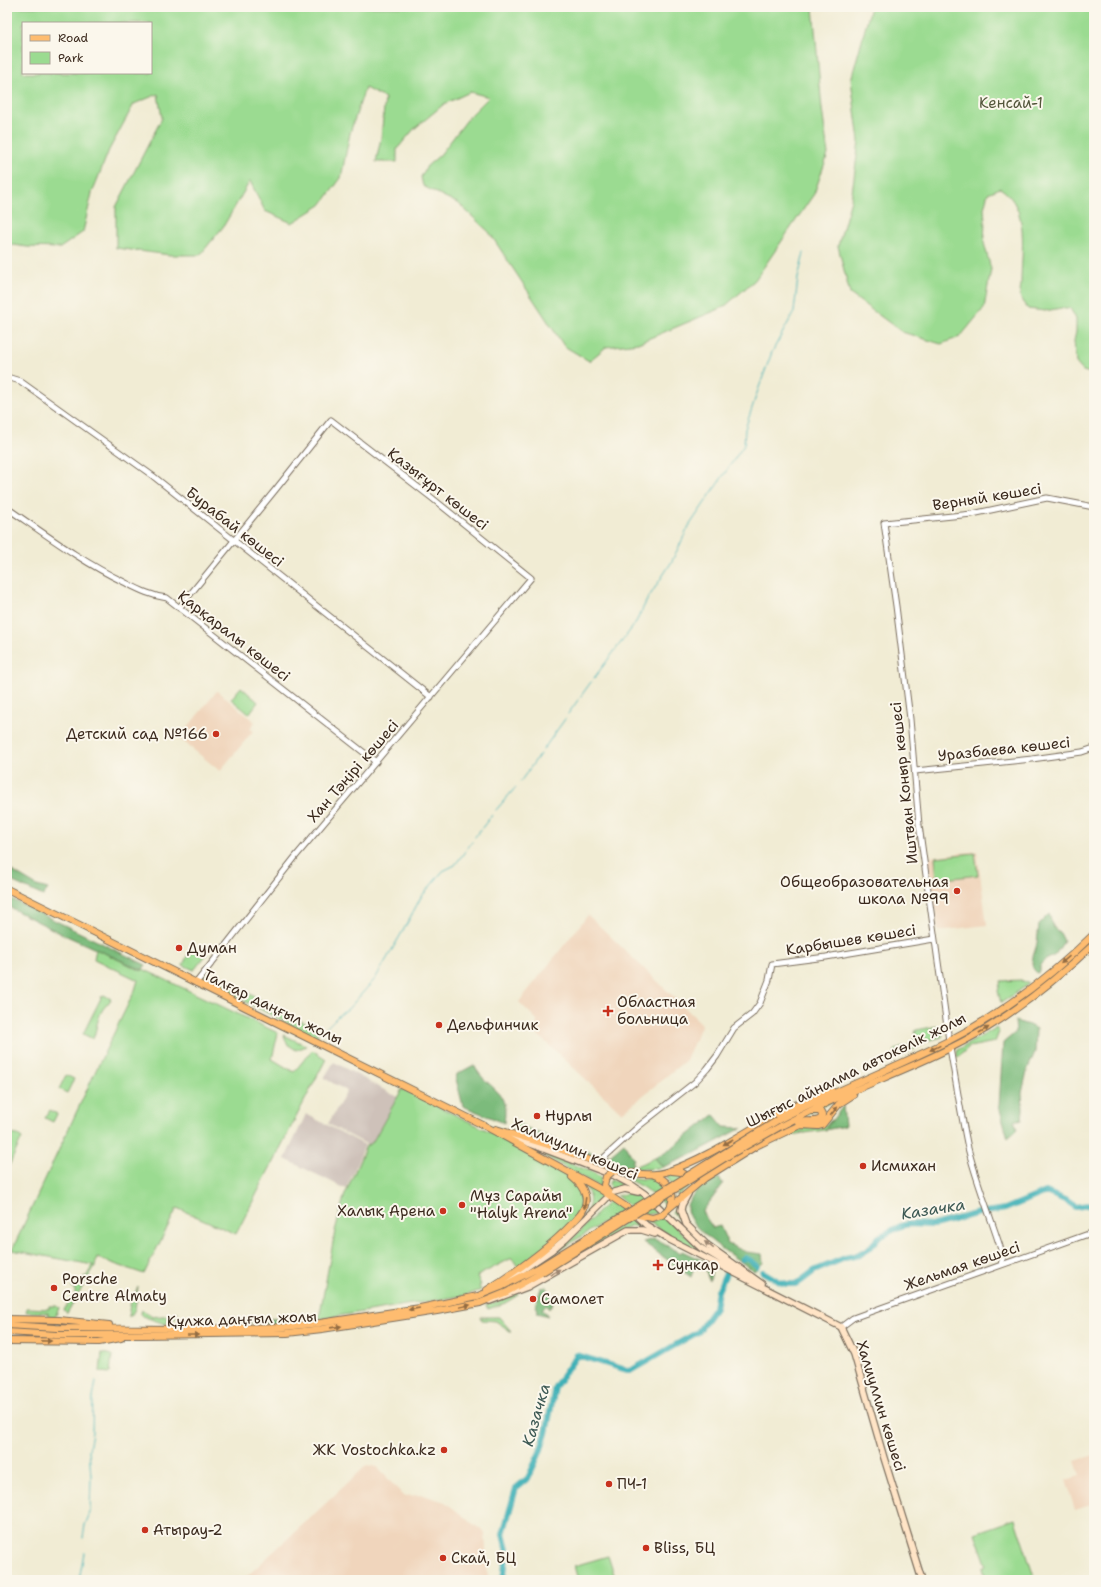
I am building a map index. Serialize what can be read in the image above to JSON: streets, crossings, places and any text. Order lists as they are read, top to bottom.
{
  "streets": {
    "main road": [
      "Талғар даңғыл жолы",
      "Шығыс айналма автокөлік жолы",
      "Халлиулин көшесі",
      "Құлжа даңғыл жолы",
      "Халиуллин көшесі"
    ],
    "street": [
      "Қазығұрт көшесі",
      "Верный көшесі",
      "Бурабай көшесі",
      "Қарқаралы көшесі",
      "Уразбаева көшесі",
      "Хан Тәңірі көшесі",
      "Иштван Коныр көшесі",
      "Карбышев көшесі",
      "Жельмая көшесі"
    ]
  },
  "crossings": [
    ["Қазығұрт көшесі", "Бурабай көшесі"],
    ["Қазығұрт көшесі", "Хан Тәңірі көшесі"],
    ["Верный көшесі", "Иштван Коныр көшесі"],
    ["Бурабай көшесі", "Хан Тәңірі көшесі"],
    ["Қарқаралы көшесі", "Хан Тәңірі көшесі"],
    ["Уразбаева көшесі", "Иштван Коныр көшесі"],
    ["Хан Тәңірі көшесі", "Талғар даңғыл жолы"],
    ["Иштван Коныр көшесі", "Карбышев көшесі"],
    ["Иштван Коныр көшесі", "Шығыс айналма автокөлік жолы"],
    ["Карбышев көшесі", "Халлиулин көшесі"],
    ["Талғар даңғыл жолы", "Халлиулин көшесі"],
    ["Шығыс айналма автокөлік жолы", "Құлжа даңғыл жолы"],
    ["Халлиулин көшесі", "Халиуллин көшесі"],
    ["Жельмая көшесі", "Халиуллин көшесі"]
  ],
  "water": ["Казачка"],
  "parks": ["Кенсай-1"],
  "places": {
    "other": [
      "Детский сад №166",
      "Общеобразовательная школа №99",
      "Думан",
      "Дельфинчик",
      "Нурлы",
      "Исмихан",
      "Мұз Сарайы \"Halyk Arena\"",
      "Халық Арена",
      "Porsche Centre Almaty",
      "Самолет",
      "ЖК Vostochka.kz",
      "ПЧ-1",
      "Атырау-2",
      "Bliss, БЦ",
      "Скай, БЦ"
    ],
    "health": ["Областная больница", "Сункар"]
  },
  "legend": ["Road", "Park"]
}
